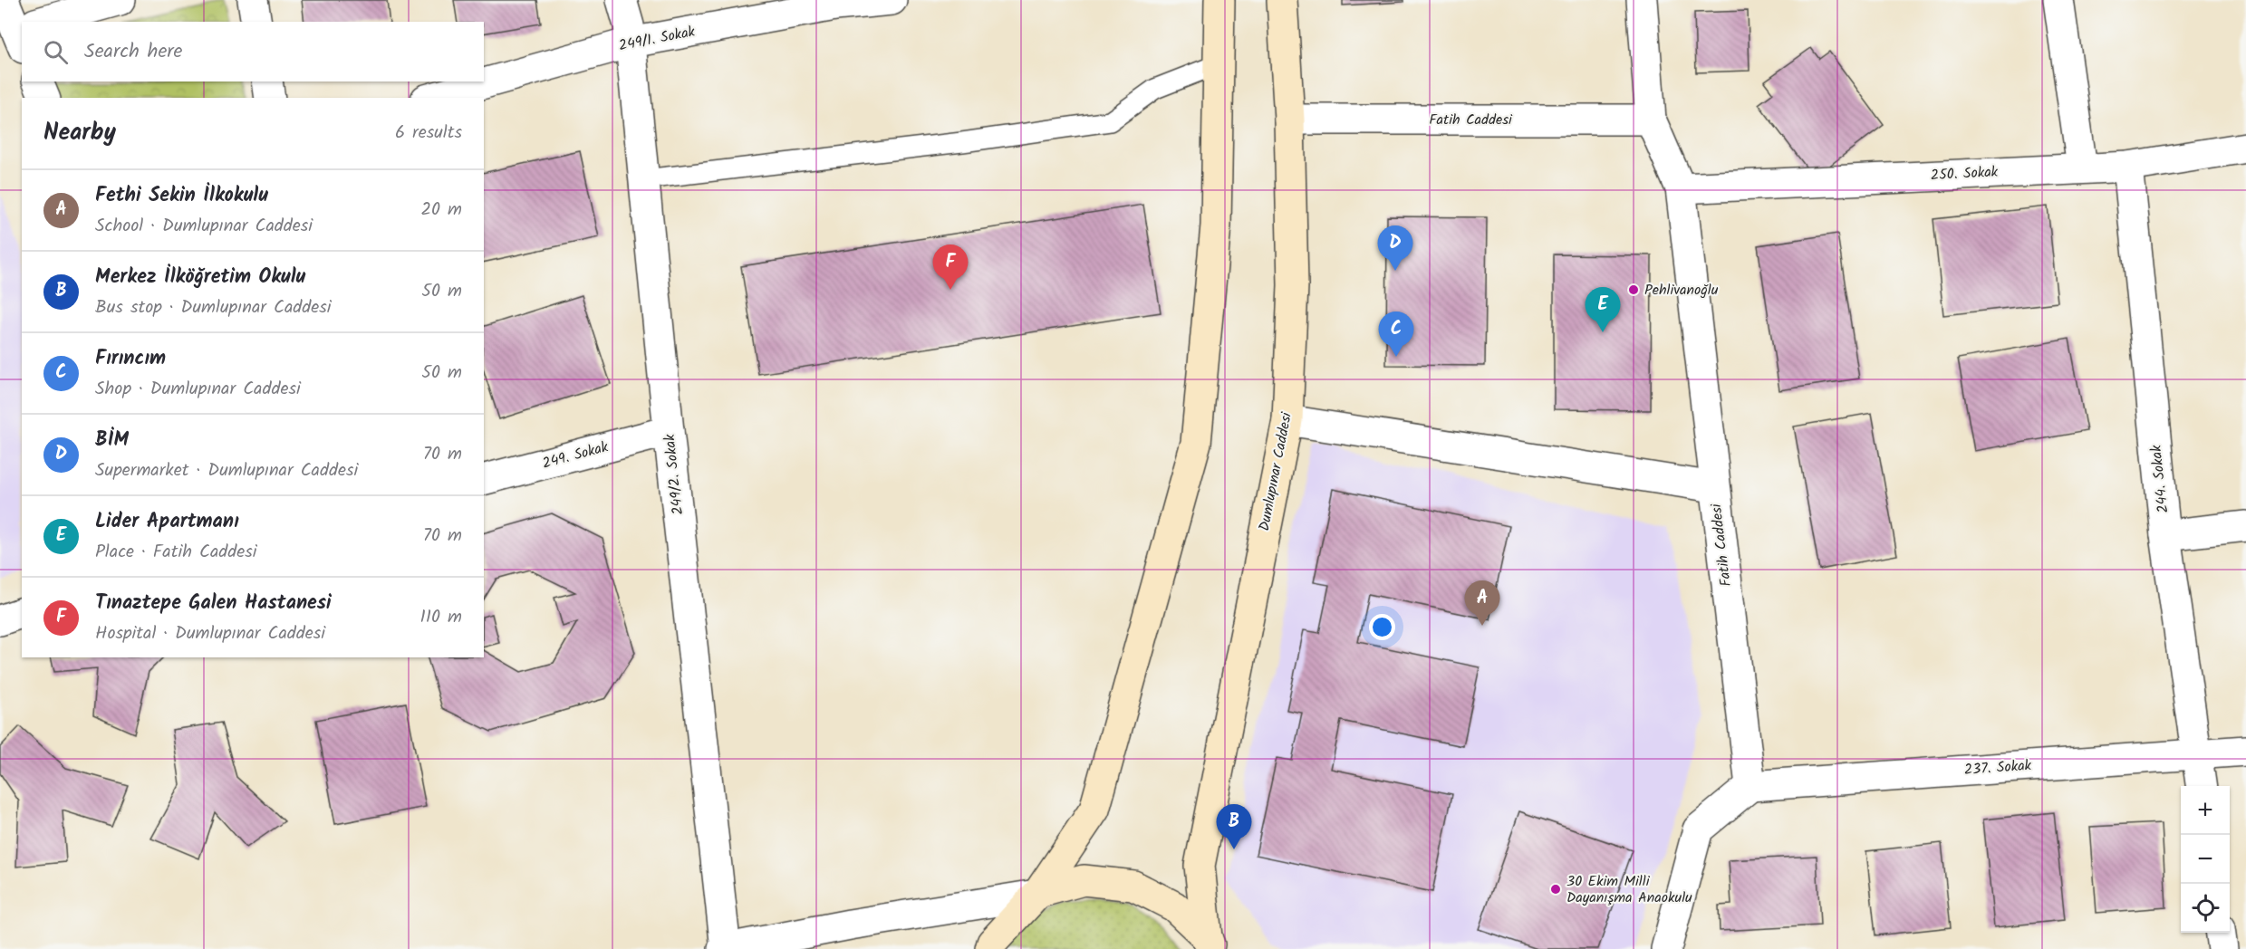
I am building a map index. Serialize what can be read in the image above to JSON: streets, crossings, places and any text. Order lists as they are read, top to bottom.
{
  "streets": {
    "main road": ["Dumlupınar Caddesi"],
    "street": [
      "249/1. Sokak",
      "Fatih Caddesi",
      "250. Sokak",
      "249. Sokak",
      "249/2. Sokak",
      "244. Sokak",
      "237. Sokak"
    ]
  },
  "crossings": [
    ["249/1. Sokak", "249/2. Sokak"],
    ["Fatih Caddesi", "250. Sokak"],
    ["Fatih Caddesi", "Dumlupınar Caddesi"],
    ["Fatih Caddesi", "237. Sokak"],
    ["250. Sokak", "244. Sokak"],
    ["249. Sokak", "249/2. Sokak"],
    ["244. Sokak", "237. Sokak"]
  ],
  "places": ["Pehlivanoğlu", "30 Ekim Milli Dayanışma Anaokulu"],
  "page": {
    "search": "Search here",
    "heading": ["Nearby", "6 results"],
    "list": [
      {
        "mark": "A",
        "name": "Fethi Sekin İlkokulu",
        "note": "School · Dumlupınar Caddesi",
        "value": "20 m"
      },
      {
        "mark": "B",
        "name": "Merkez İlköğretim Okulu",
        "note": "Bus stop · Dumlupınar Caddesi",
        "value": "50 m"
      },
      {
        "mark": "C",
        "name": "Fırıncım",
        "note": "Shop · Dumlupınar Caddesi",
        "value": "50 m"
      },
      {
        "mark": "D",
        "name": "BİM",
        "note": "Supermarket · Dumlupınar Caddesi",
        "value": "70 m"
      },
      {
        "mark": "E",
        "name": "Lider Apartmanı",
        "note": "Place · Fatih Caddesi",
        "value": "70 m"
      },
      {
        "mark": "F",
        "name": "Tınaztepe Galen Hastanesi",
        "note": "Hospital · Dumlupınar Caddesi",
        "value": "110 m"
      }
    ],
    "pins": [
      "D",
      "F",
      "E",
      "C",
      "A",
      "B"
    ],
    "map_buttons": ["+", "−"]
  }
}
